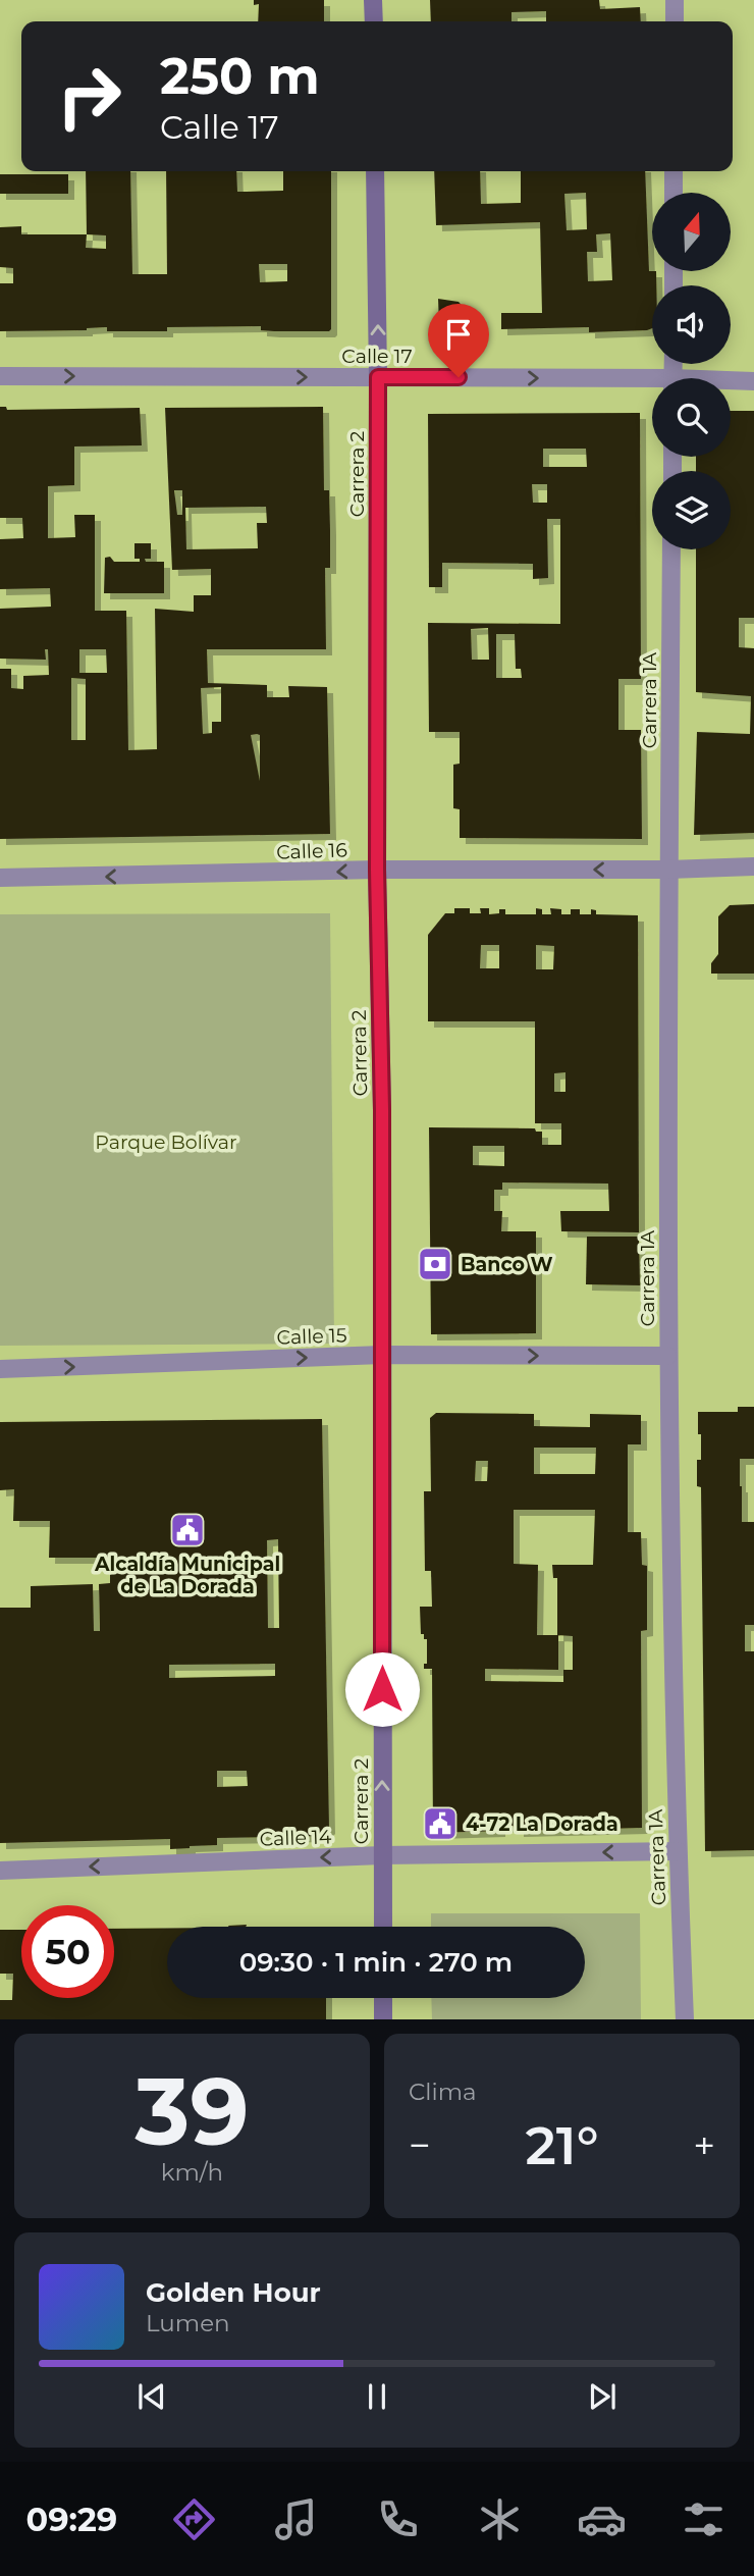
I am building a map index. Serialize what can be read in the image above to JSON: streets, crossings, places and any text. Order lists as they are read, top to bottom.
{
  "streets": {
    "main road": ["Carrera 2"],
    "street": [
      "Calle 17",
      "Carrera 1A",
      "Calle 16",
      "Calle 15",
      "Calle 14"
    ]
  },
  "crossings": [
    ["Calle 17", "Carrera 2"],
    ["Carrera 2", "Calle 16"],
    ["Carrera 2", "Calle 15"],
    ["Carrera 2", "Calle 14"],
    ["Carrera 1A", "Calle 16"],
    ["Carrera 1A", "Calle 15"],
    ["Carrera 1A", "Calle 14"]
  ],
  "one_way": [
    "Calle 17",
    "Carrera 2",
    "Calle 16",
    "Calle 15",
    "Calle 14"
  ],
  "parks": ["Parque Bolívar"],
  "places": {
    "bank": ["Banco W"],
    "public building": ["Alcaldía Municipal de La Dorada", "4-72 La Dorada"]
  },
  "north": "top",
  "page": {
    "turn": ["250 m", "Calle 17"],
    "limit": "50",
    "trip": "09:30 · 1 min · 270 m",
    "tile": [
      ["39", "km/h"],
      "Clima"
    ],
    "heat": ["−", "21°", "+"],
    "song": ["Golden Hour", "Lumen"],
    "tabs": "09:29"
  }
}
